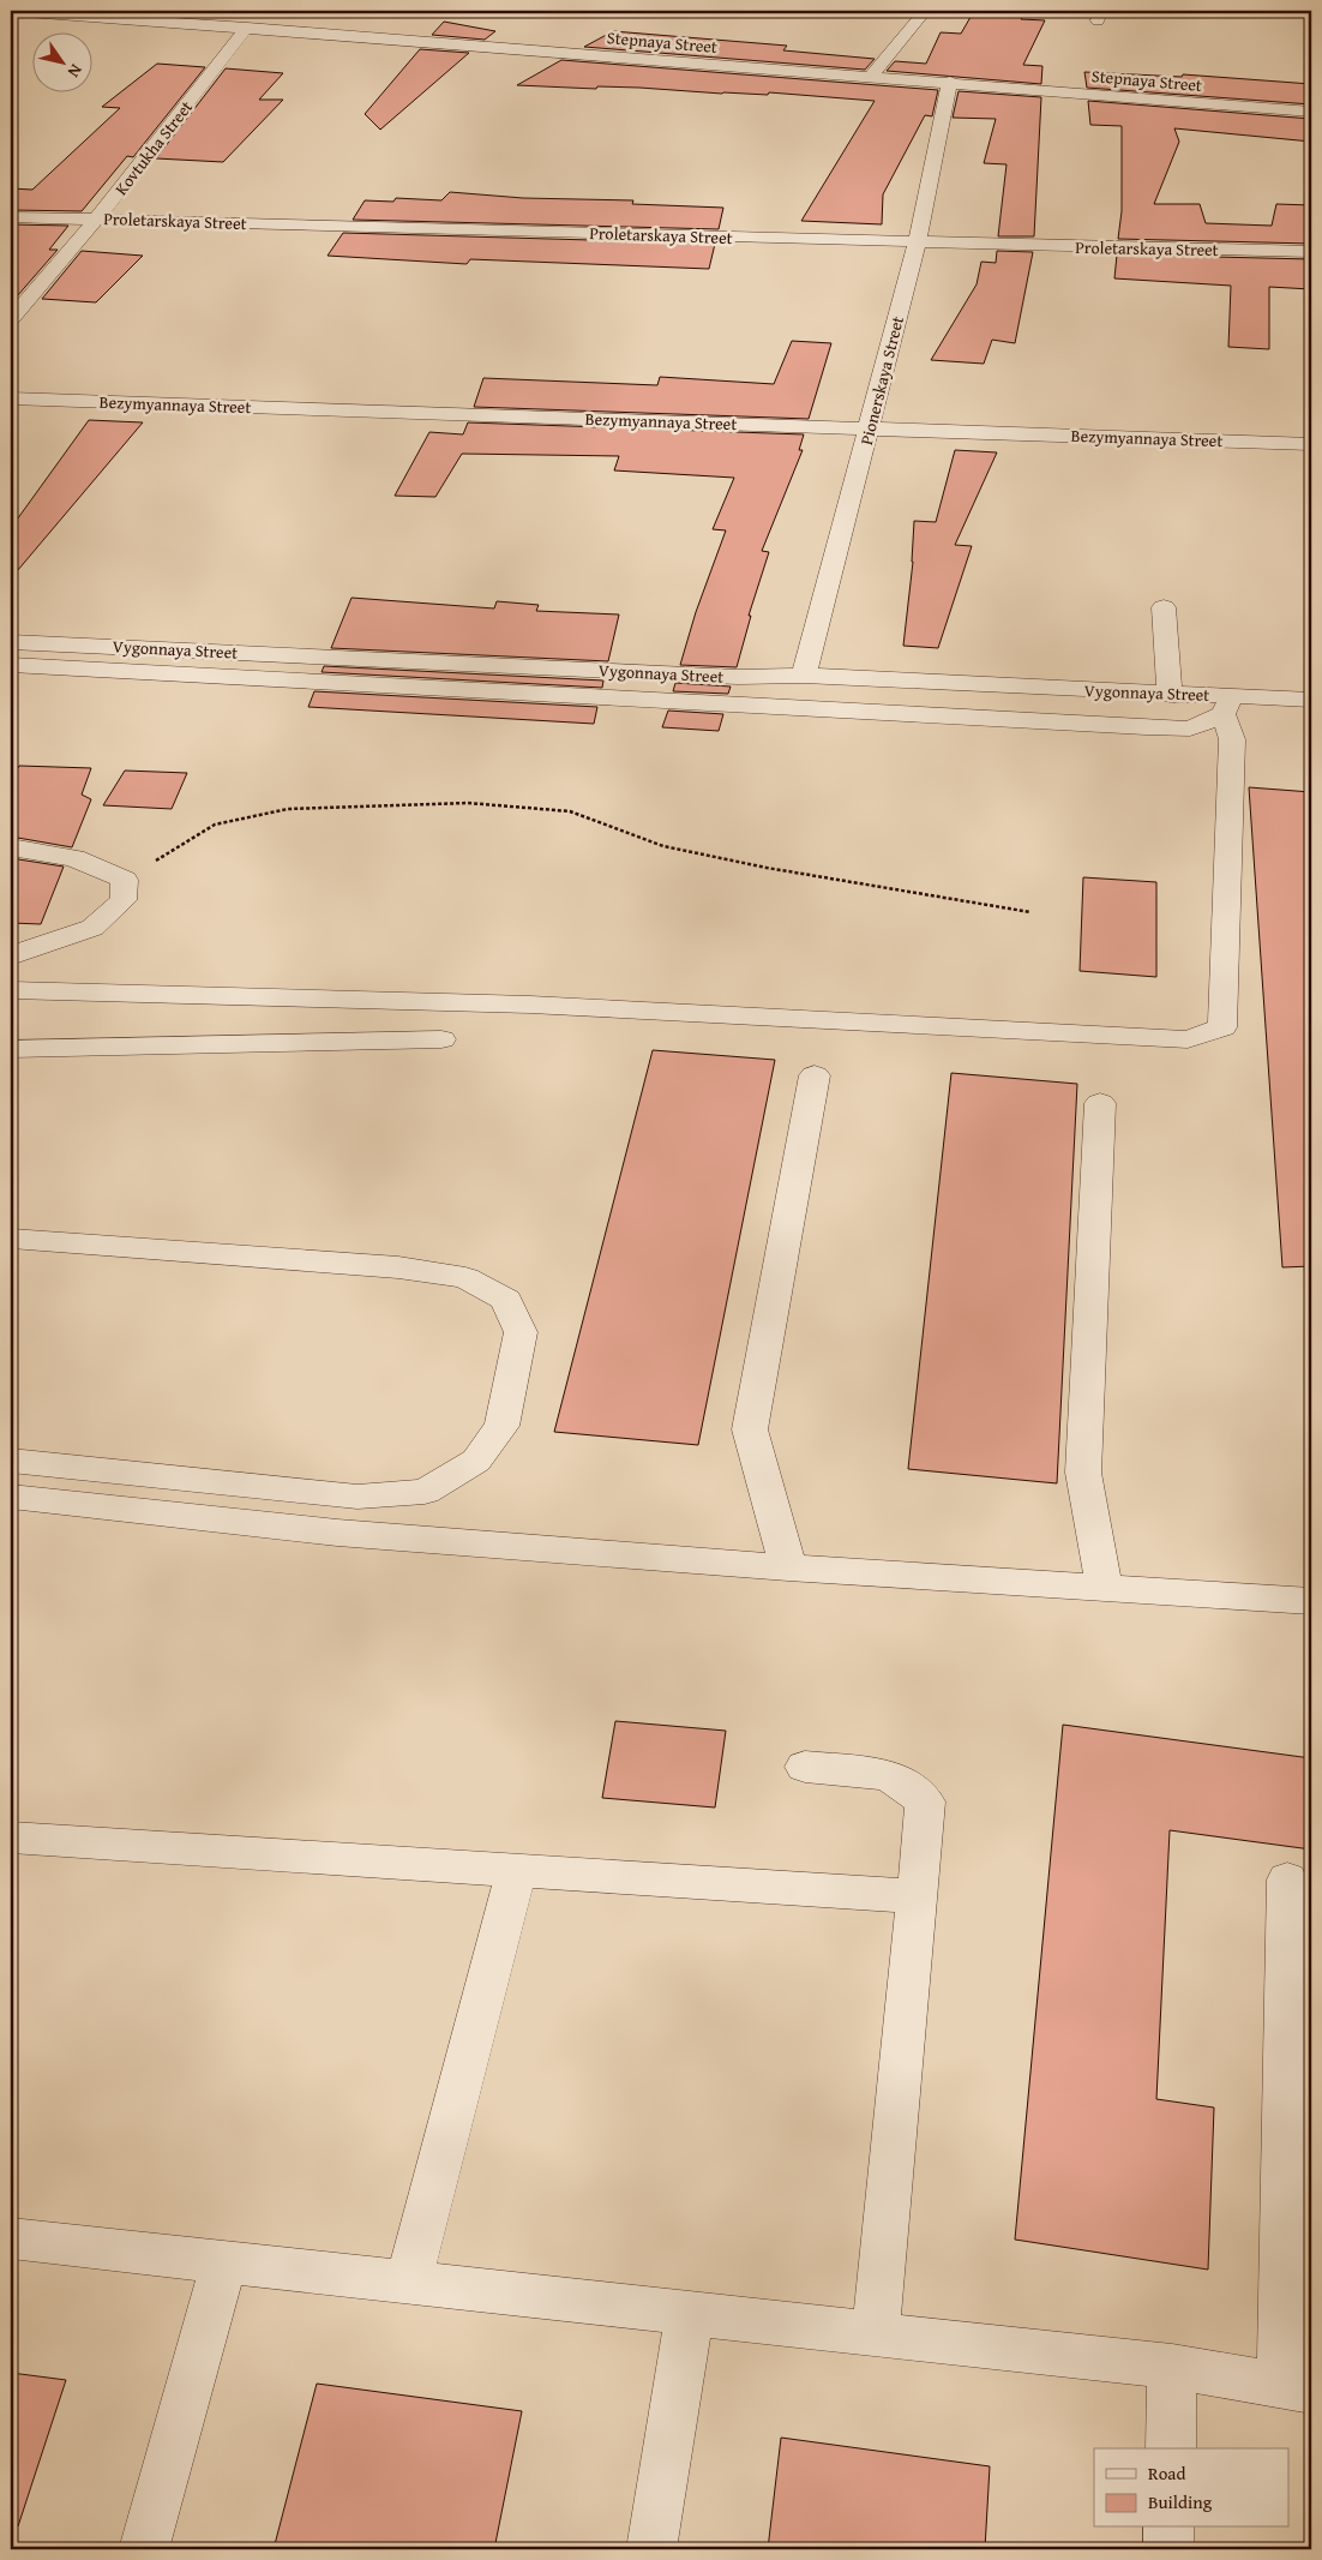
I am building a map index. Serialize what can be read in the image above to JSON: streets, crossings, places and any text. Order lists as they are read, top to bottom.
{
  "streets": {
    "street": [
      "Stepnaya Street",
      "Kovtukha Street",
      "Proletarskaya Street",
      "Pionerskaya Street",
      "Bezymyannaya Street",
      "Vygonnaya Street"
    ]
  },
  "crossings": [
    ["Stepnaya Street", "Kovtukha Street"],
    ["Stepnaya Street", "Pionerskaya Street"],
    ["Kovtukha Street", "Proletarskaya Street"],
    ["Proletarskaya Street", "Pionerskaya Street"],
    ["Pionerskaya Street", "Bezymyannaya Street"],
    ["Pionerskaya Street", "Vygonnaya Street"]
  ],
  "legend": ["Road", "Building"],
  "north": "bottom right"
}
